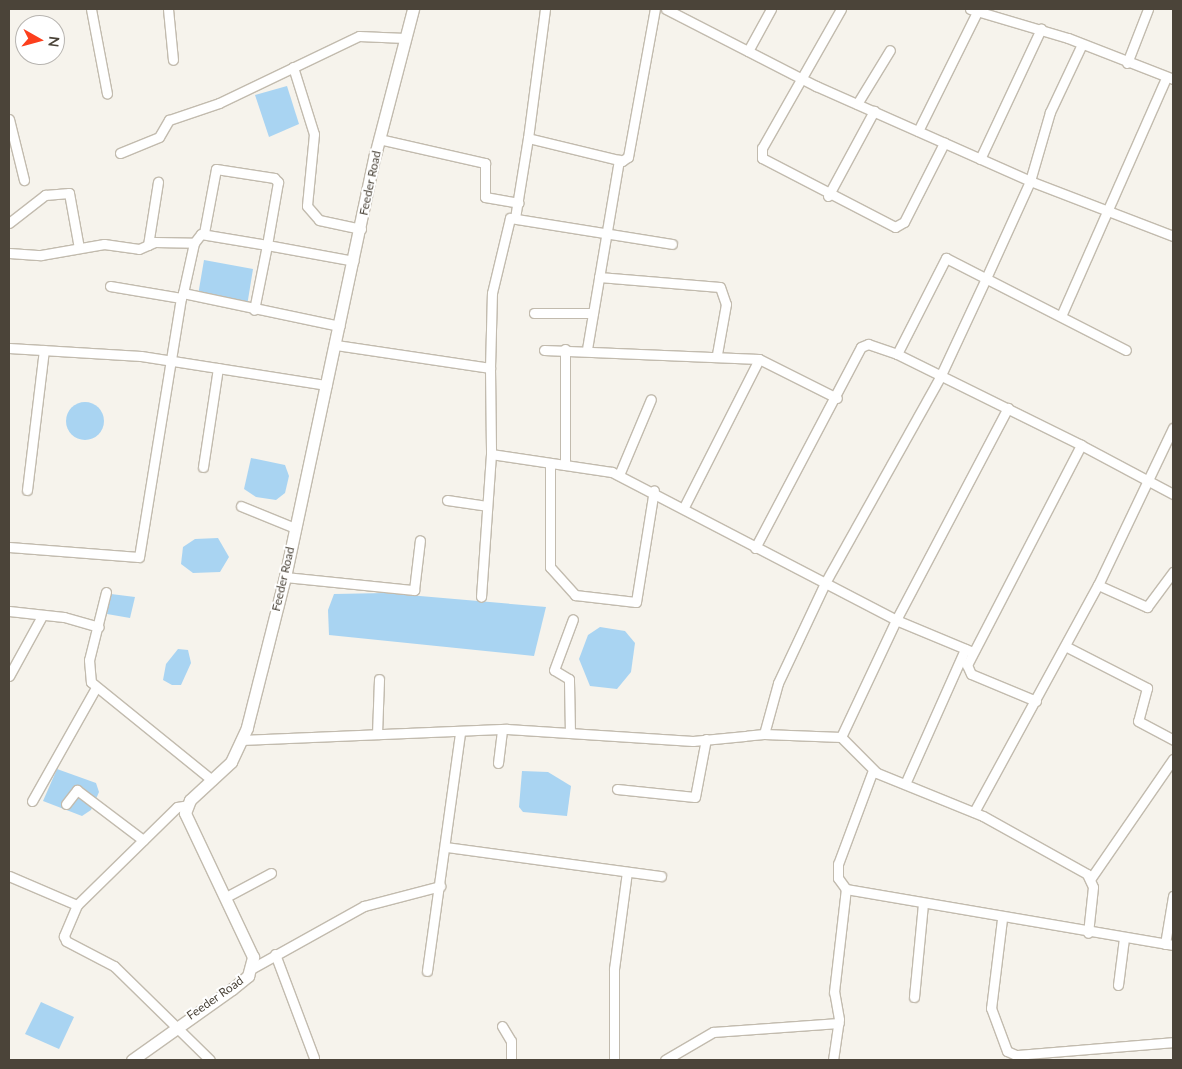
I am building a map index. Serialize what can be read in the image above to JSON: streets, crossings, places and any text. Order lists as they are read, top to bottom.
{
  "streets": {
    "street": ["Feeder Road"]
  },
  "north": "right"
}
